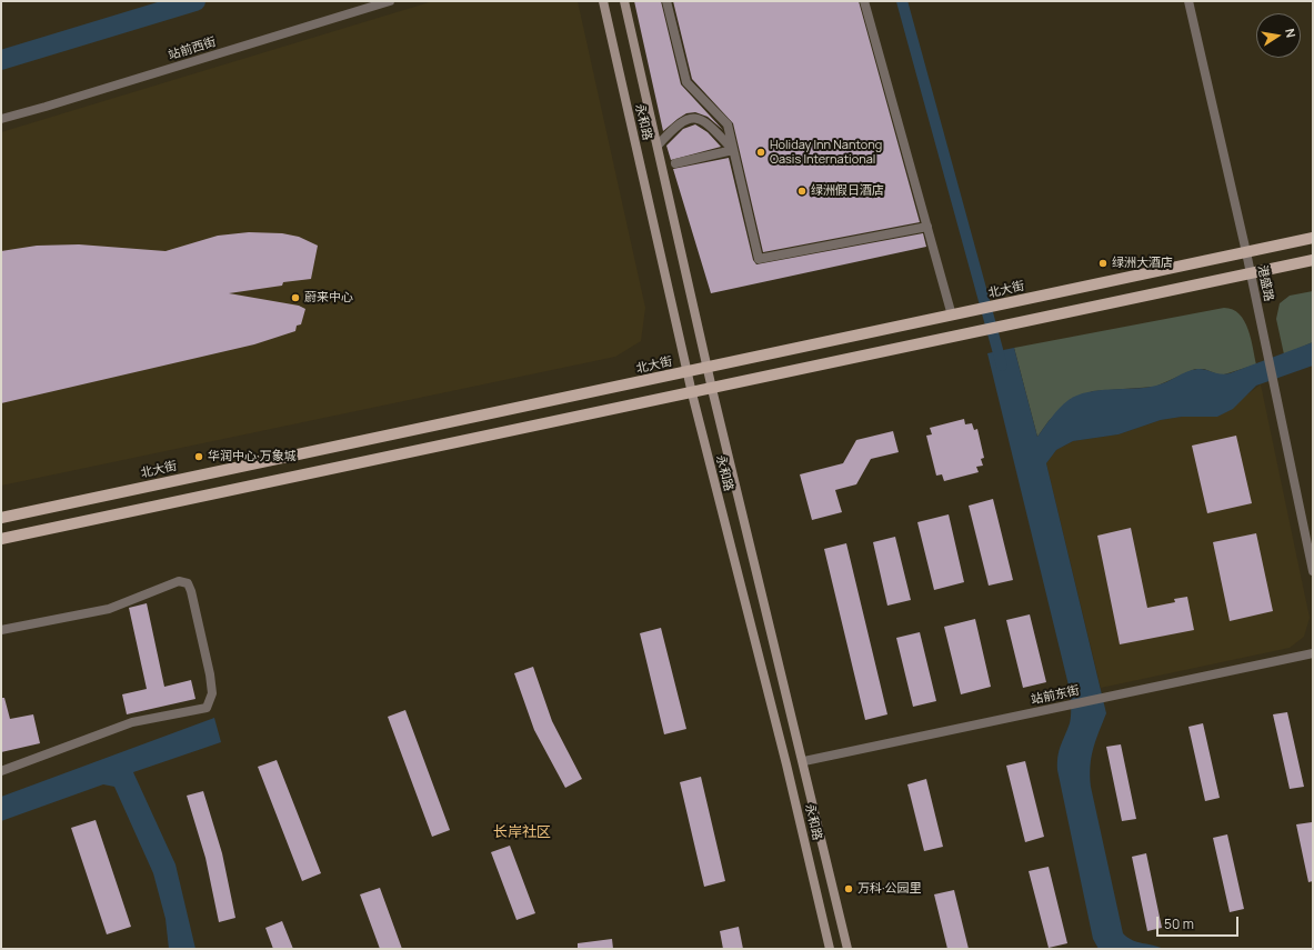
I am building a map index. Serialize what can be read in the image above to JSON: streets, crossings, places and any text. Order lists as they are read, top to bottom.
{
  "streets": {
    "main road": ["永和路", "北大街"],
    "street": ["站前西街", "港盛路", "站前东街"]
  },
  "crossings": [
    ["永和路", "北大街"],
    ["永和路", "站前东街"],
    ["港盛路", "北大街"]
  ],
  "districts": ["长岸社区"],
  "places": [
    "Holiday Inn Nantong Oasis International",
    "绿洲假日酒店",
    "绿洲大酒店",
    "蔚来中心",
    "华润中心·万象城",
    "万科·公园里"
  ],
  "scale_bar": "50 m",
  "north": "right"
}
